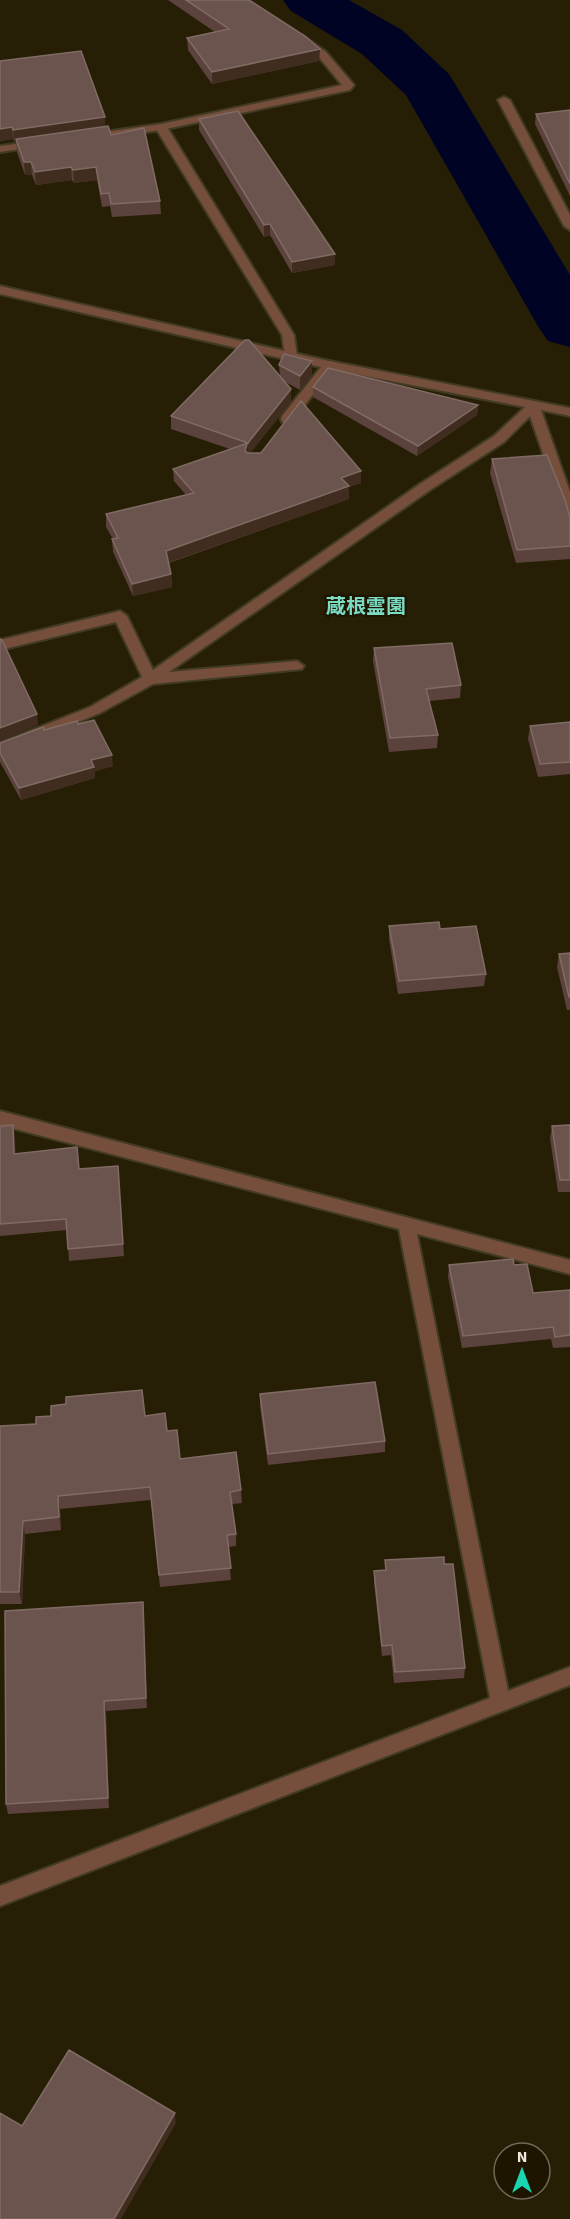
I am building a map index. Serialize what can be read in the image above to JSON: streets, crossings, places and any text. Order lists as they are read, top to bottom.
{
  "districts": ["蔵根霊園"],
  "north": "top"
}
